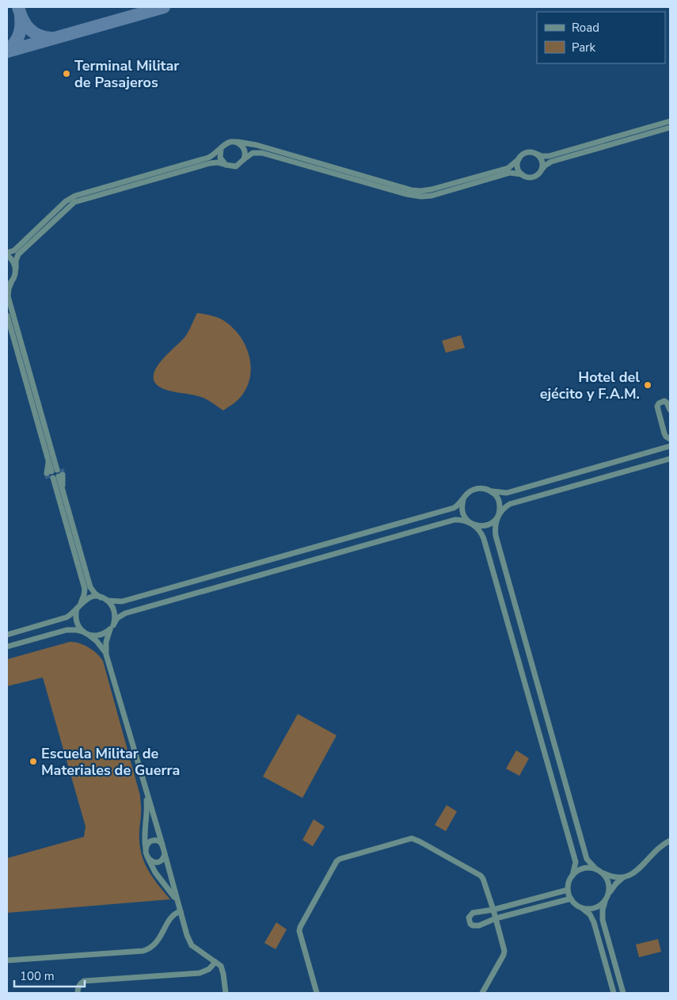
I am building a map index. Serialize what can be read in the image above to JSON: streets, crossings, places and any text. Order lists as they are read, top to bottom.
{
  "places": ["Terminal Militar de Pasajeros", "Hotel del ejécito y F.A.M.", "Escuela Militar de Materiales de Guerra"],
  "legend": ["Road", "Park"],
  "scale_bar": "100 m"
}
